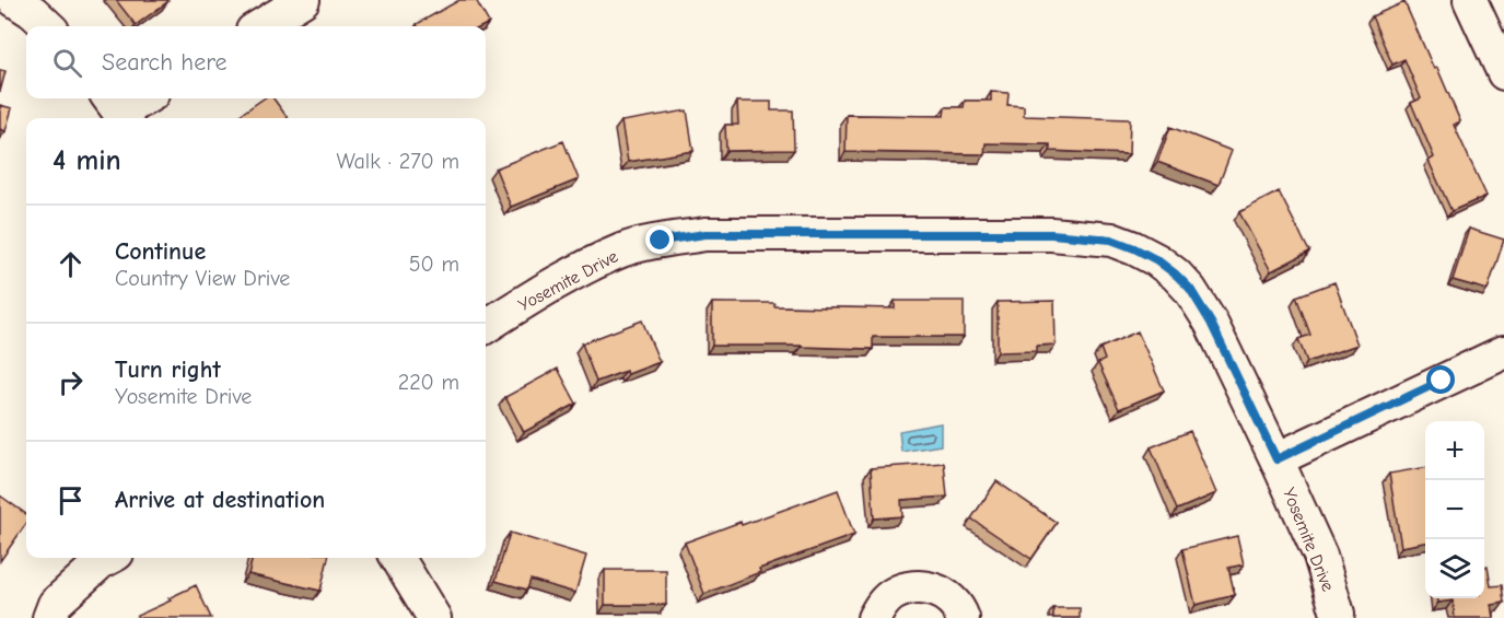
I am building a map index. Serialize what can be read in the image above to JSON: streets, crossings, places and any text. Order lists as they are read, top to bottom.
{
  "streets": {
    "street": ["Yosemite Drive"]
  },
  "page": {
    "search": "Search here",
    "heading": ["4 min", "Walk · 270 m"],
    "list": [
      ["Continue", "Country View Drive", "50 m"],
      ["Turn right", "Yosemite Drive", "220 m"],
      "Arrive at destination"
    ],
    "map_buttons": ["+", "−"]
  }
}
